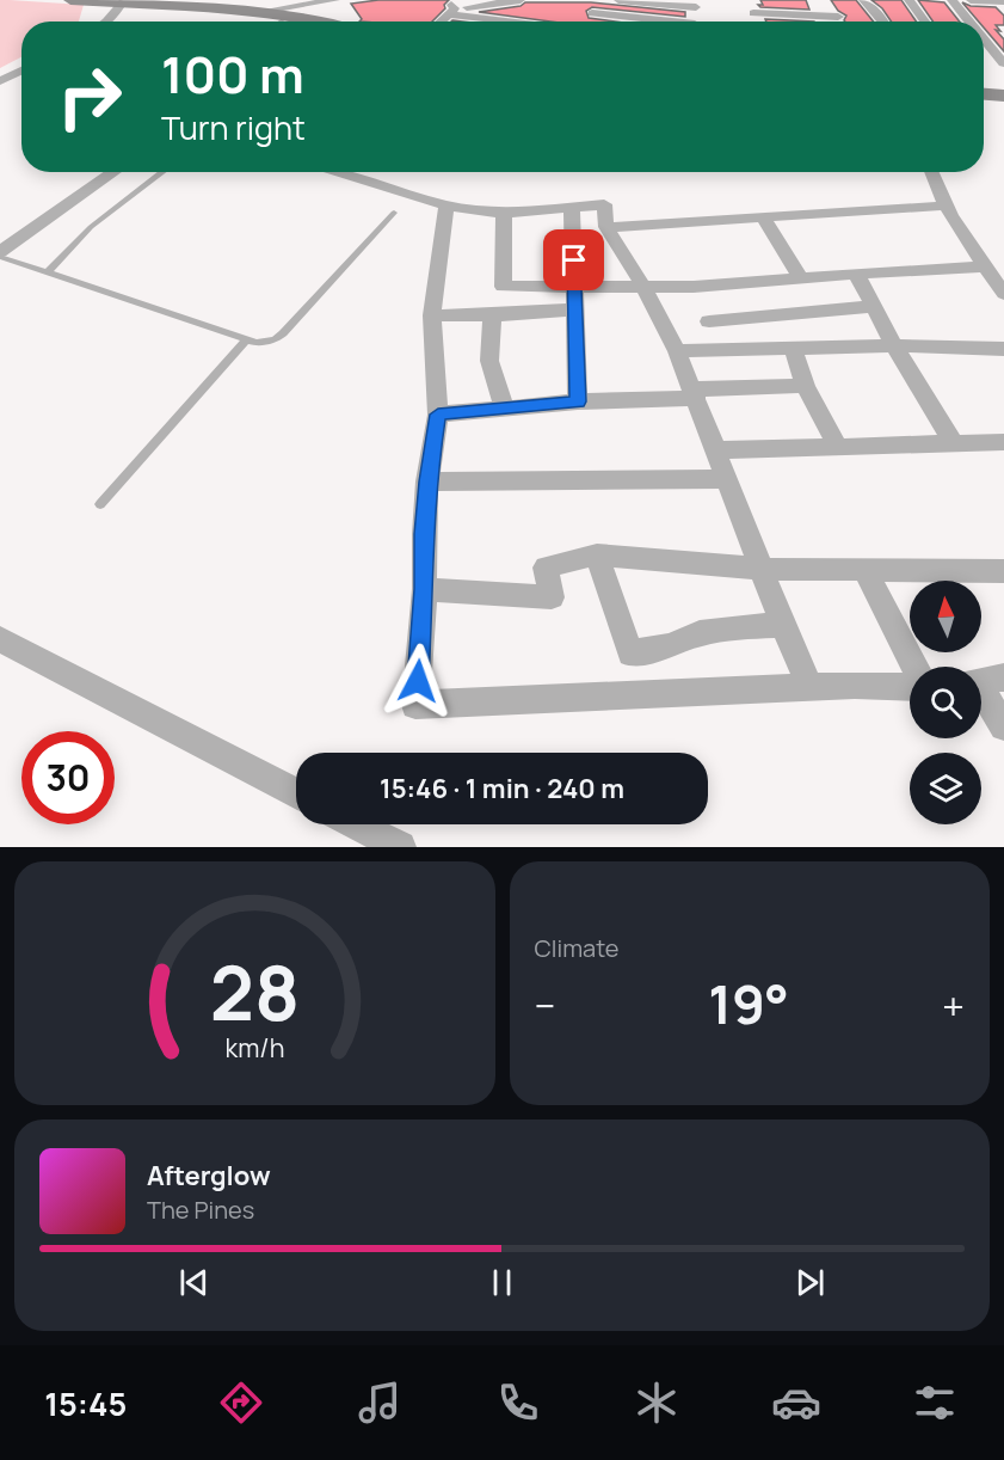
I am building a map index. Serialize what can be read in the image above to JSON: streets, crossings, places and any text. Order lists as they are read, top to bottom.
{
  "north": "top",
  "page": {
    "turn": ["100 m", "Turn right"],
    "limit": "30",
    "trip": "15:46 · 1 min · 240 m",
    "tile": "Climate",
    "heat": ["−", "19°", "+"],
    "song": ["Afterglow", "The Pines"],
    "tabs": "15:45",
    "gauge": ["28", "km/h"]
  }
}
